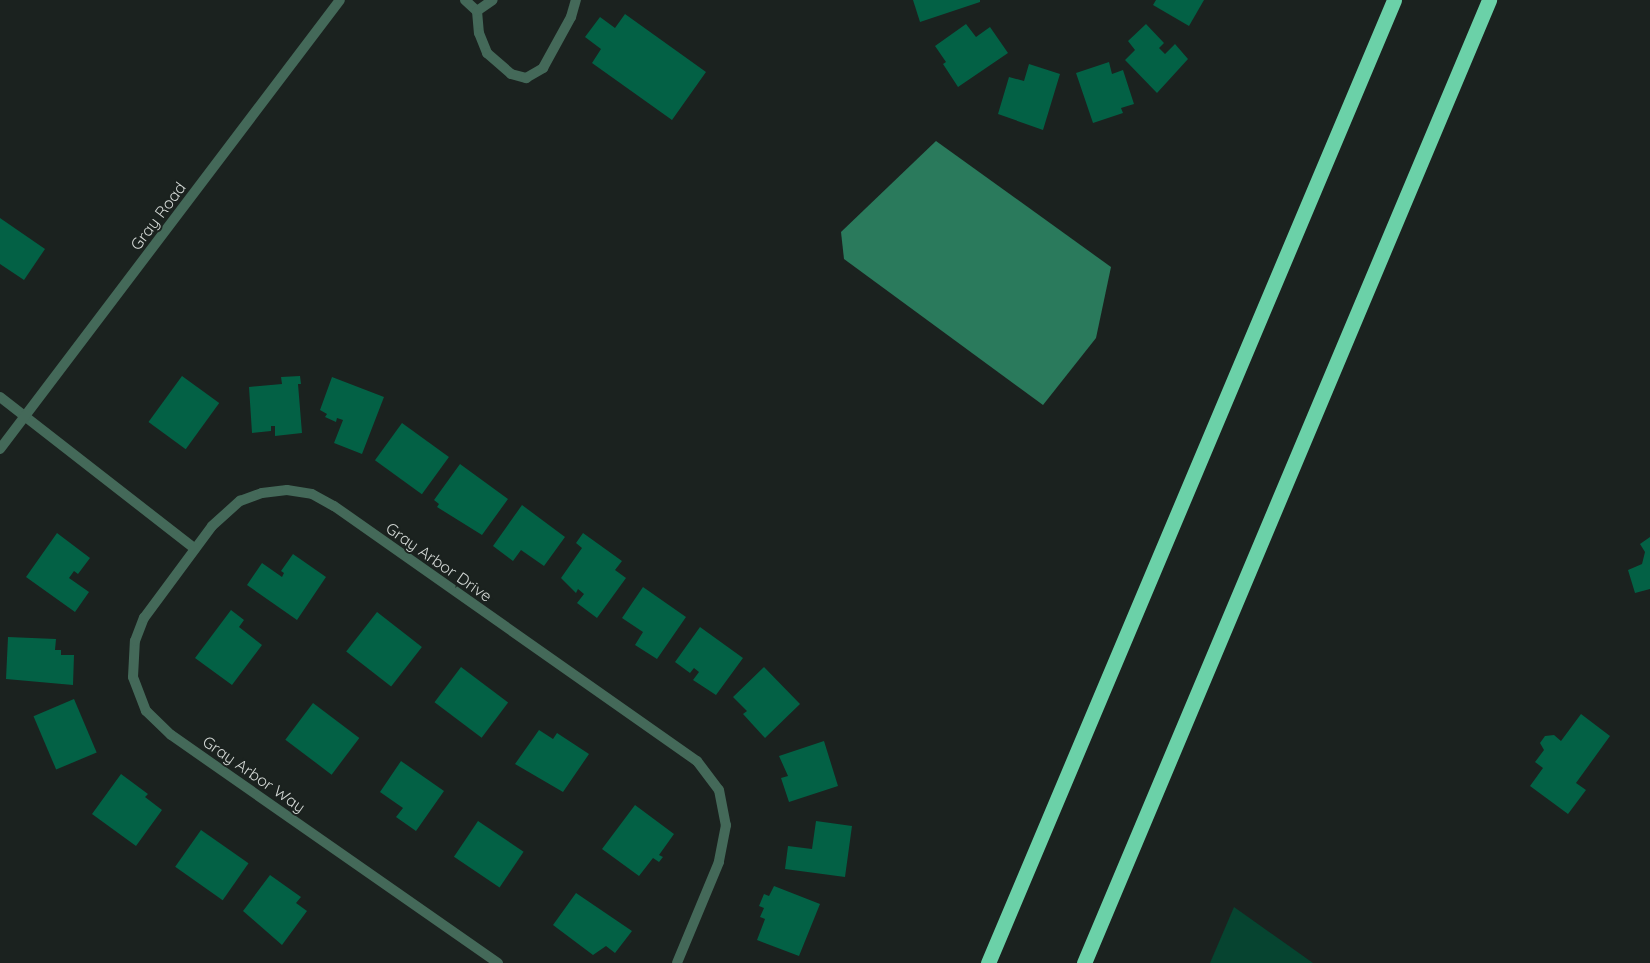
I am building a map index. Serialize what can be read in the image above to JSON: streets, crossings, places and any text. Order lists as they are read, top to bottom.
{
  "streets": {
    "street": ["Gray Road", "Gray Arbor Drive", "Gray Arbor Way"]
  },
  "crossings": [
    ["Gray Arbor Drive", "Gray Arbor Way"]
  ]
}
